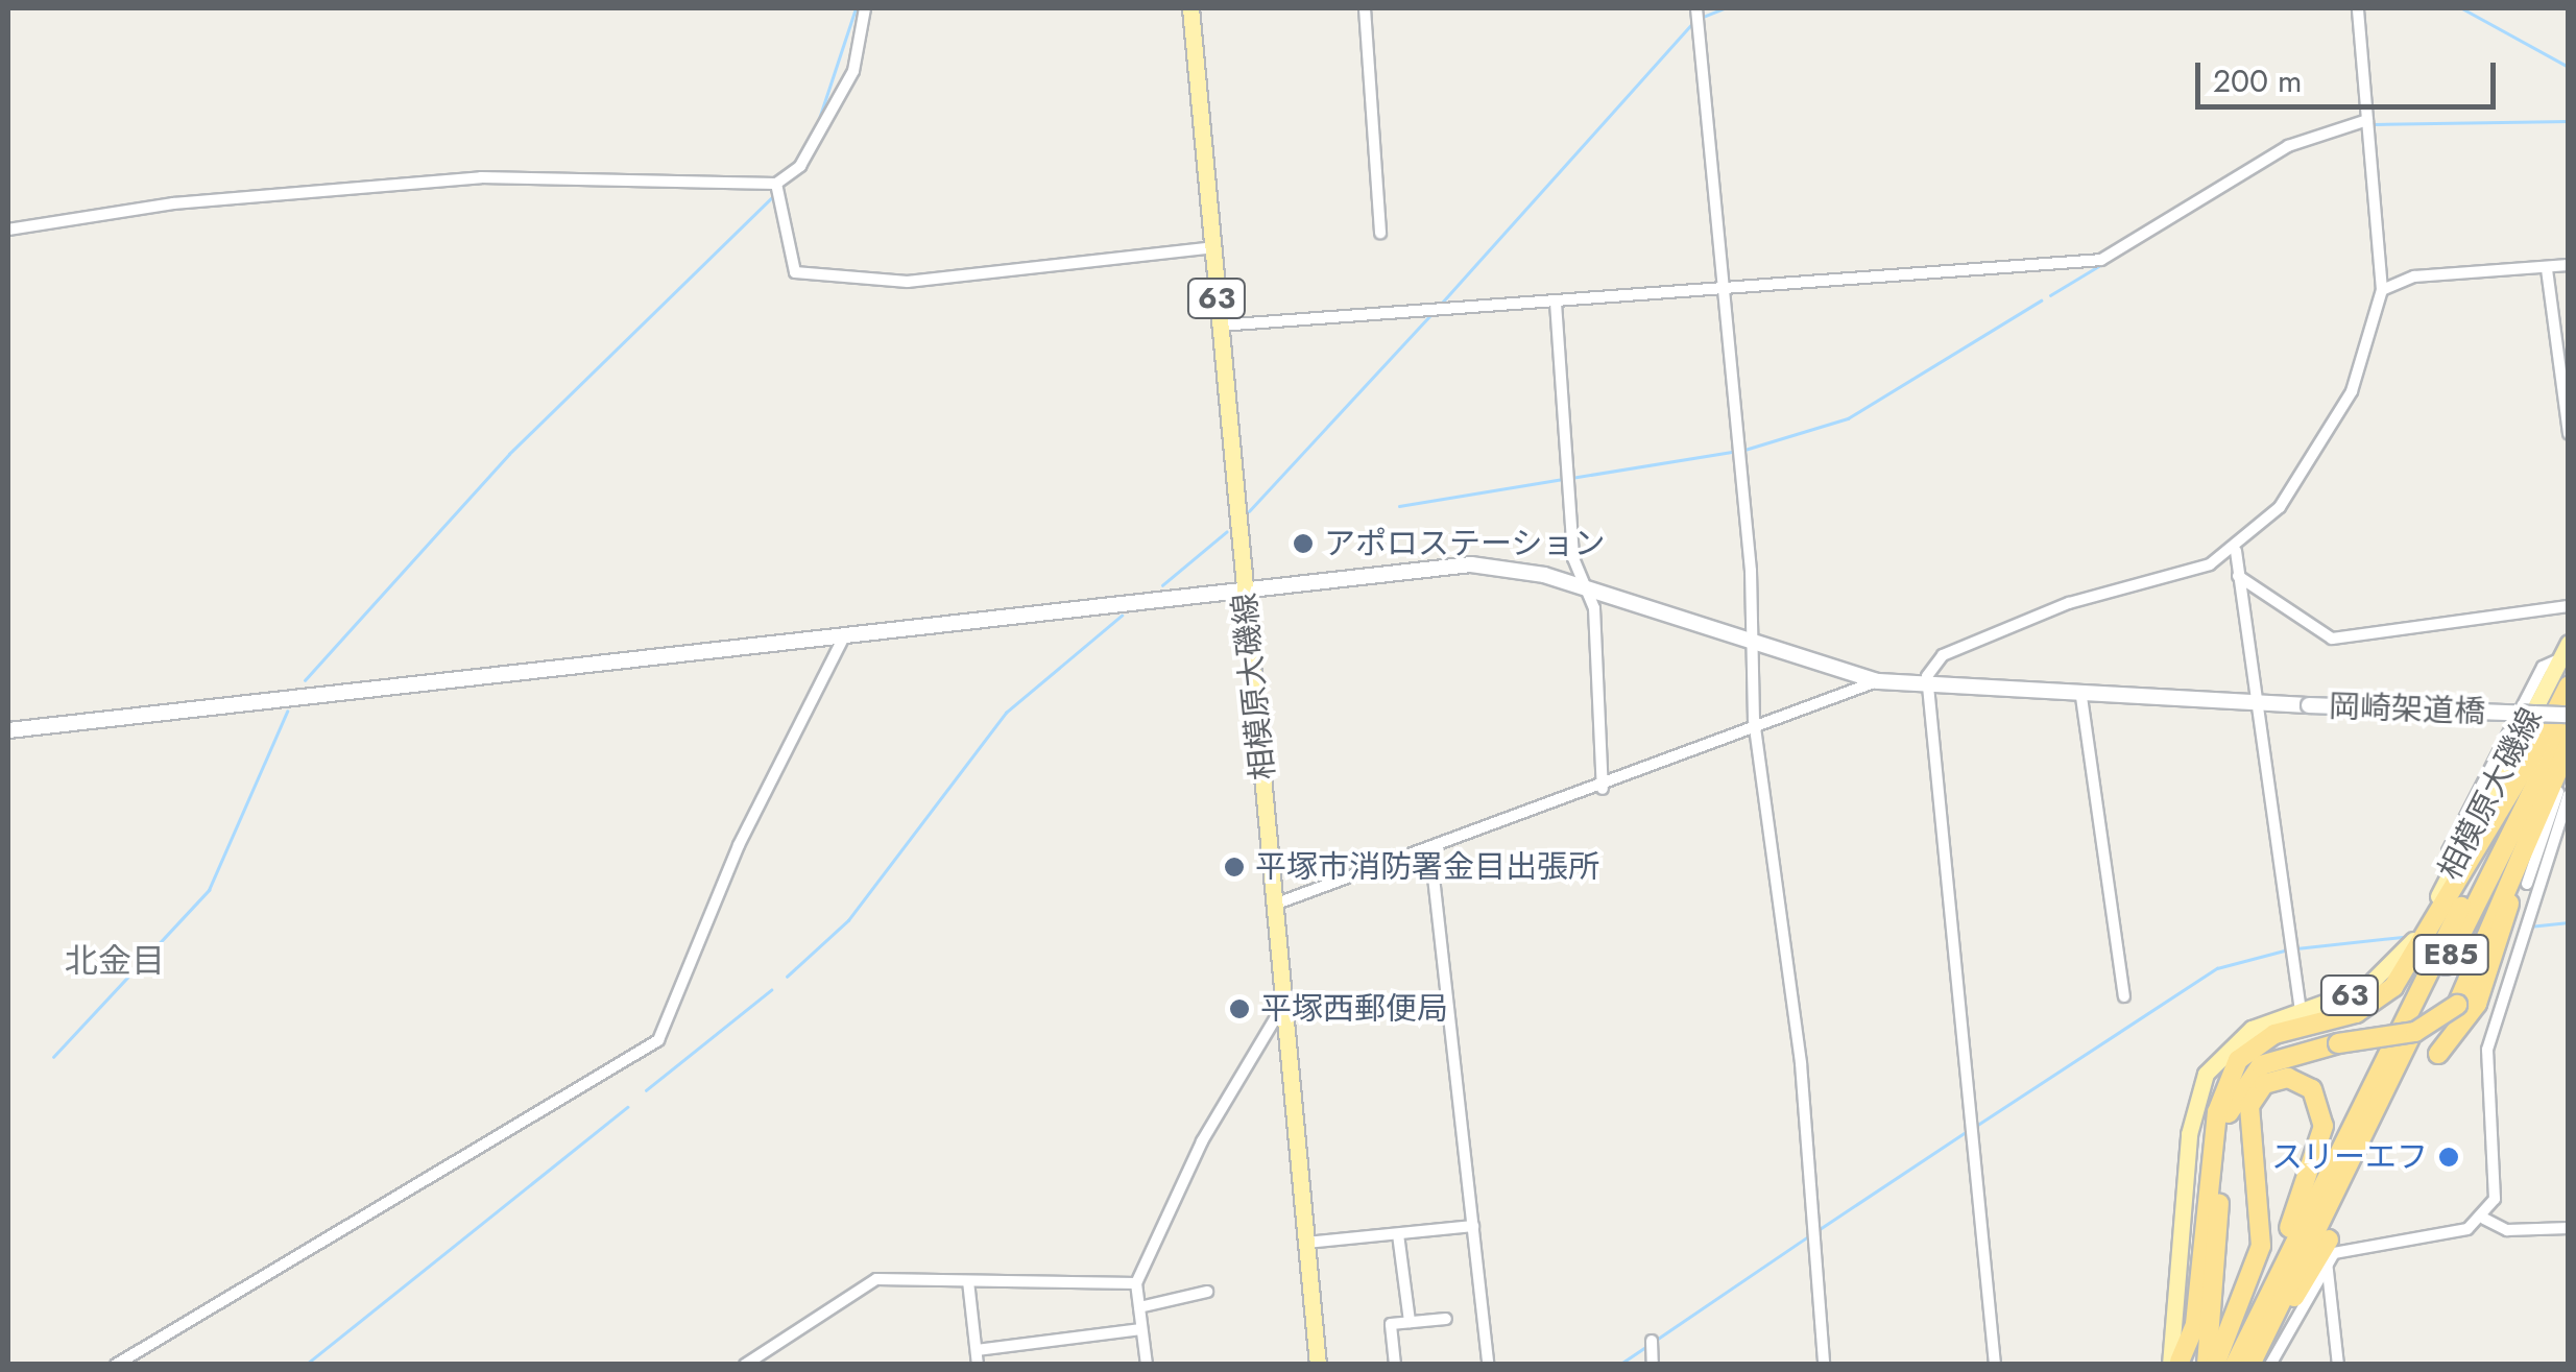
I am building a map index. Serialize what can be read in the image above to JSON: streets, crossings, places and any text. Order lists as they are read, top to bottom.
{
  "streets": {
    "highway": ["E85"],
    "main road": ["63", "相模原大磯線"],
    "street": ["岡崎架道橋"]
  },
  "crossings": [
    ["相模原大磯線", "岡崎架道橋"],
    ["岡崎架道橋", "E85"]
  ],
  "districts": ["北金目"],
  "places": [
    "アポロステーション",
    "平塚市消防署金目出張所",
    "平塚西郵便局",
    "スリーエフ"
  ],
  "scale_bar": "200 m"
}
